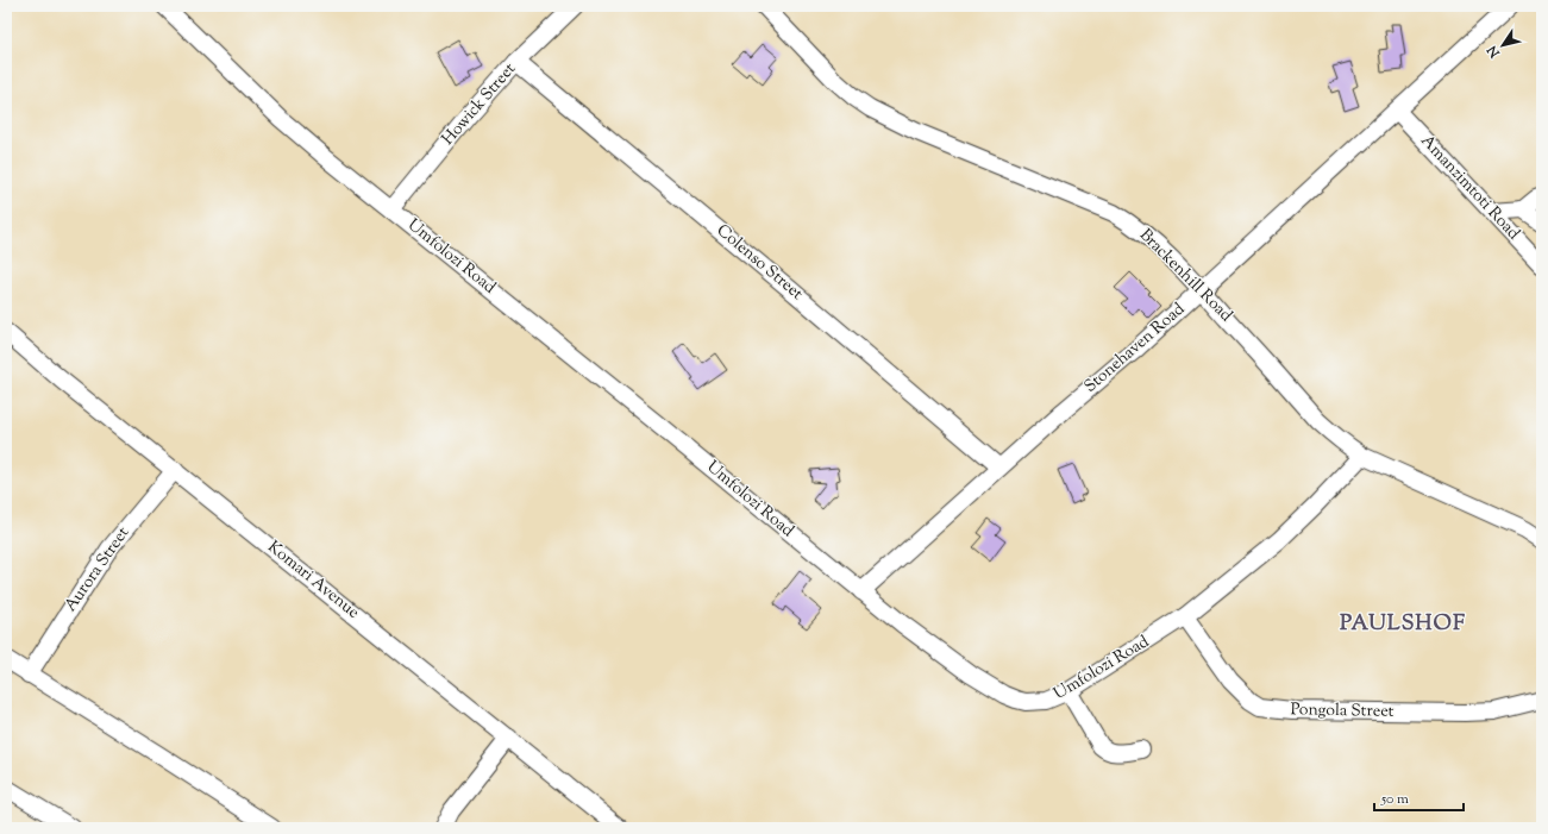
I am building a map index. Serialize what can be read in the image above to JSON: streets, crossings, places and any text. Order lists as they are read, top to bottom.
{
  "streets": {
    "street": [
      "Howick Street",
      "Amanzimtoti Road",
      "Umfolozi Road",
      "Colenso Street",
      "Brackenhill Road",
      "Stonehaven Road",
      "Aurora Street",
      "Komari Avenue",
      "Pongola Street"
    ]
  },
  "crossings": [
    ["Howick Street", "Umfolozi Road"],
    ["Howick Street", "Colenso Street"],
    ["Amanzimtoti Road", "Stonehaven Road"],
    ["Umfolozi Road", "Brackenhill Road"],
    ["Umfolozi Road", "Stonehaven Road"],
    ["Umfolozi Road", "Pongola Street"],
    ["Colenso Street", "Stonehaven Road"],
    ["Brackenhill Road", "Stonehaven Road"],
    ["Aurora Street", "Komari Avenue"]
  ],
  "districts": ["PAULSHOF"],
  "scale_bar": "50 m",
  "north": "bottom left"
}
